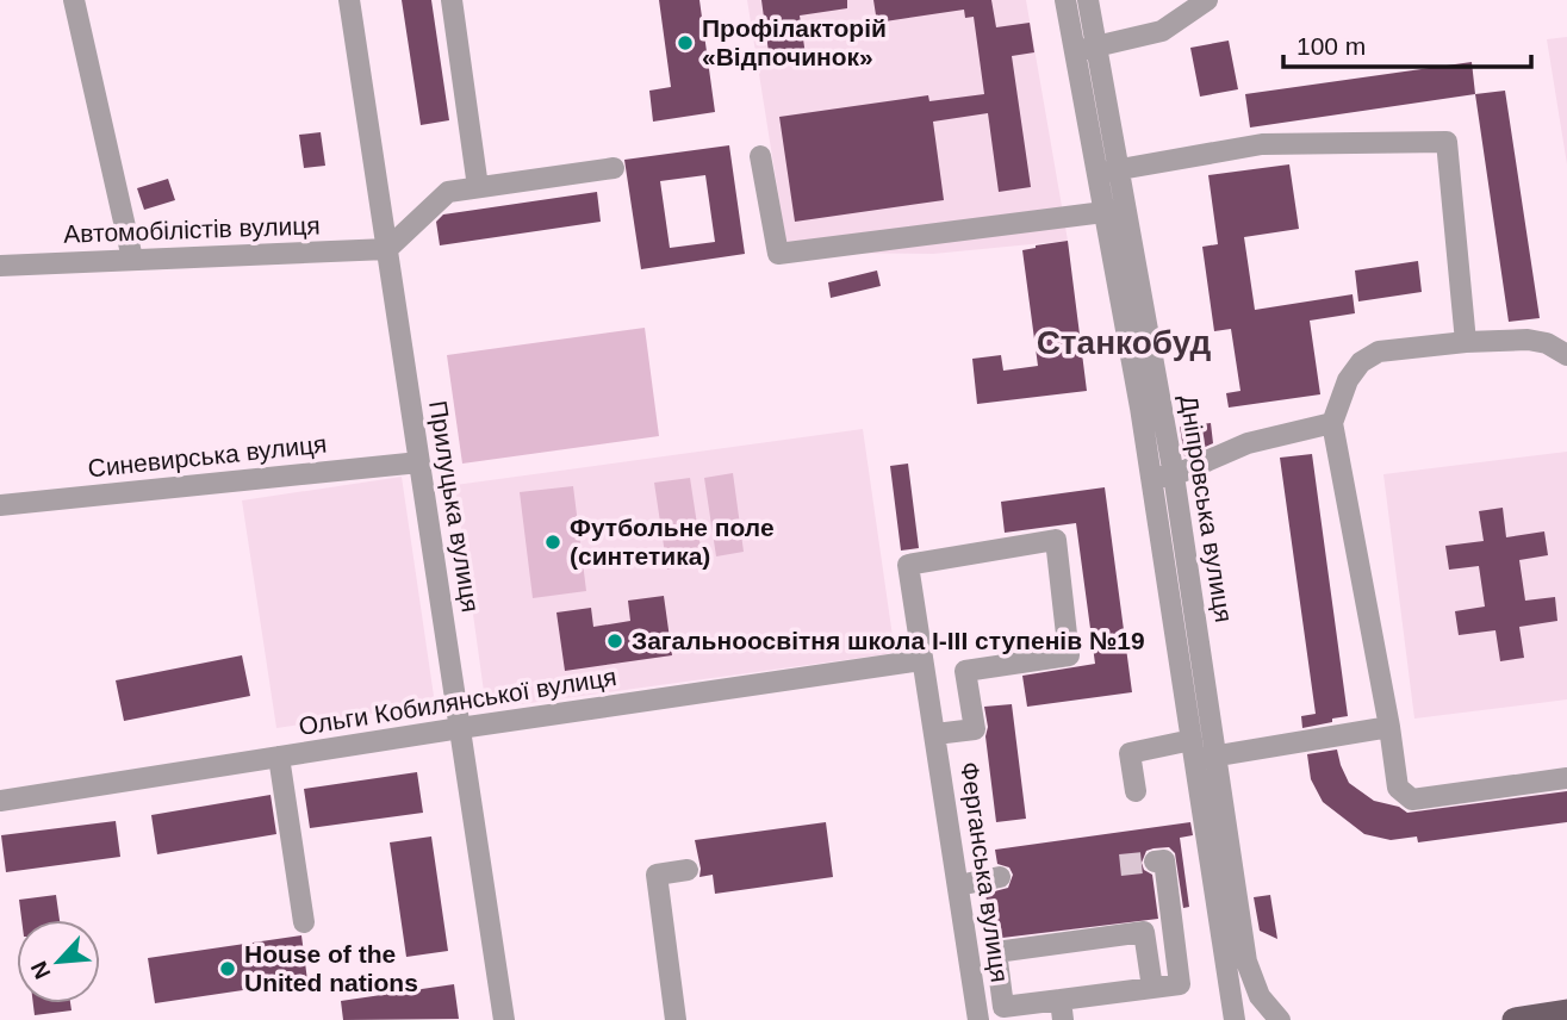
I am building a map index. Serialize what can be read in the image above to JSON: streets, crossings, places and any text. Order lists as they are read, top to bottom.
{
  "streets": {
    "street": [
      "Автомобілістів вулиця",
      "Синевирська вулиця",
      "Прилуцька вулиця",
      "Дніпровська вулиця",
      "Ольги Кобилянської вулиця",
      "Ферганська вулиця"
    ]
  },
  "crossings": [
    ["Автомобілістів вулиця", "Прилуцька вулиця"],
    ["Синевирська вулиця", "Прилуцька вулиця"],
    ["Прилуцька вулиця", "Ольги Кобилянської вулиця"],
    ["Ольги Кобилянської вулиця", "Ферганська вулиця"]
  ],
  "districts": ["Станкобуд"],
  "places": [
    "Профілакторій «Відпочинок»",
    "Футбольне поле (синтетика)",
    "Загальноосвітня школа І-ІІІ ступенів №19",
    "House of the United nations"
  ],
  "scale_bar": "100 m",
  "north": "bottom left"
}
